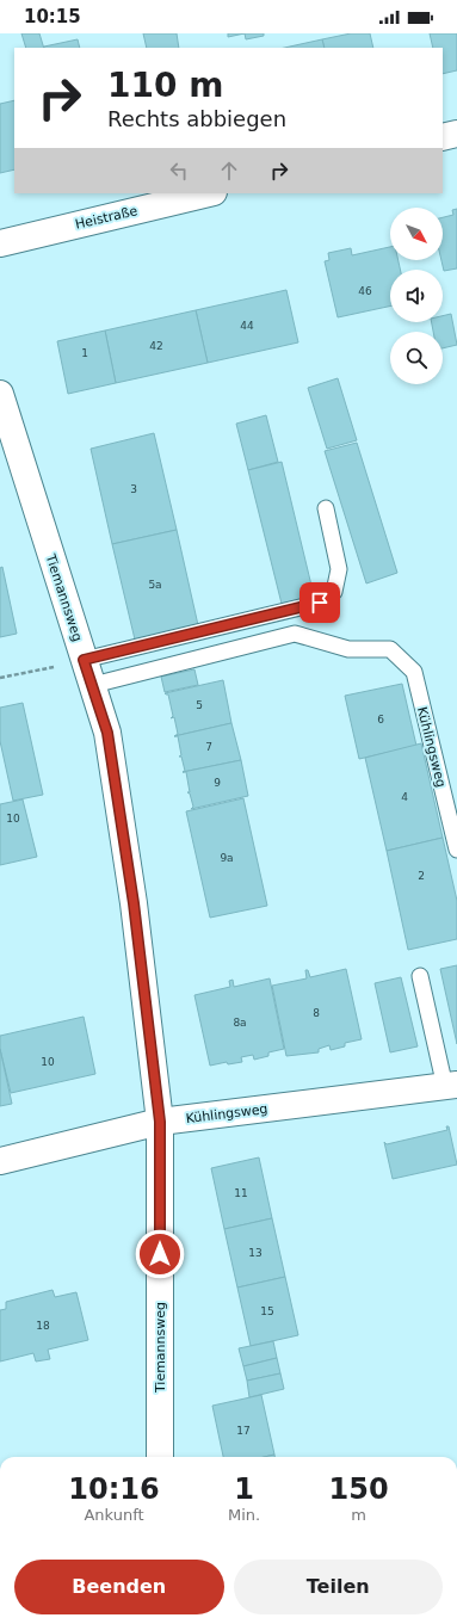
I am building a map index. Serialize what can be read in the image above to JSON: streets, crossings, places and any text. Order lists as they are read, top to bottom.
{
  "streets": {
    "street": ["Heistraße", "Tiemannsweg", "Kühlingsweg"]
  },
  "crossings": [
    ["Tiemannsweg", "Kühlingsweg"]
  ],
  "house_numbers": [
    "46",
    "44",
    "42",
    "1",
    "3",
    "5a",
    "5",
    "6",
    "7",
    "9",
    "4",
    "10",
    "9a",
    "2",
    "8",
    "8a",
    "10",
    "11",
    "13",
    "15",
    "18",
    "17"
  ],
  "north": "bottom right",
  "page": {
    "status": "10:15",
    "turn": ["110 m", "Rechts abbiegen"],
    "eta": [
      "10:16",
      "Ankunft",
      "1",
      "Min.",
      "150",
      "m"
    ],
    "buttons": ["Beenden", "Teilen"]
  }
}
